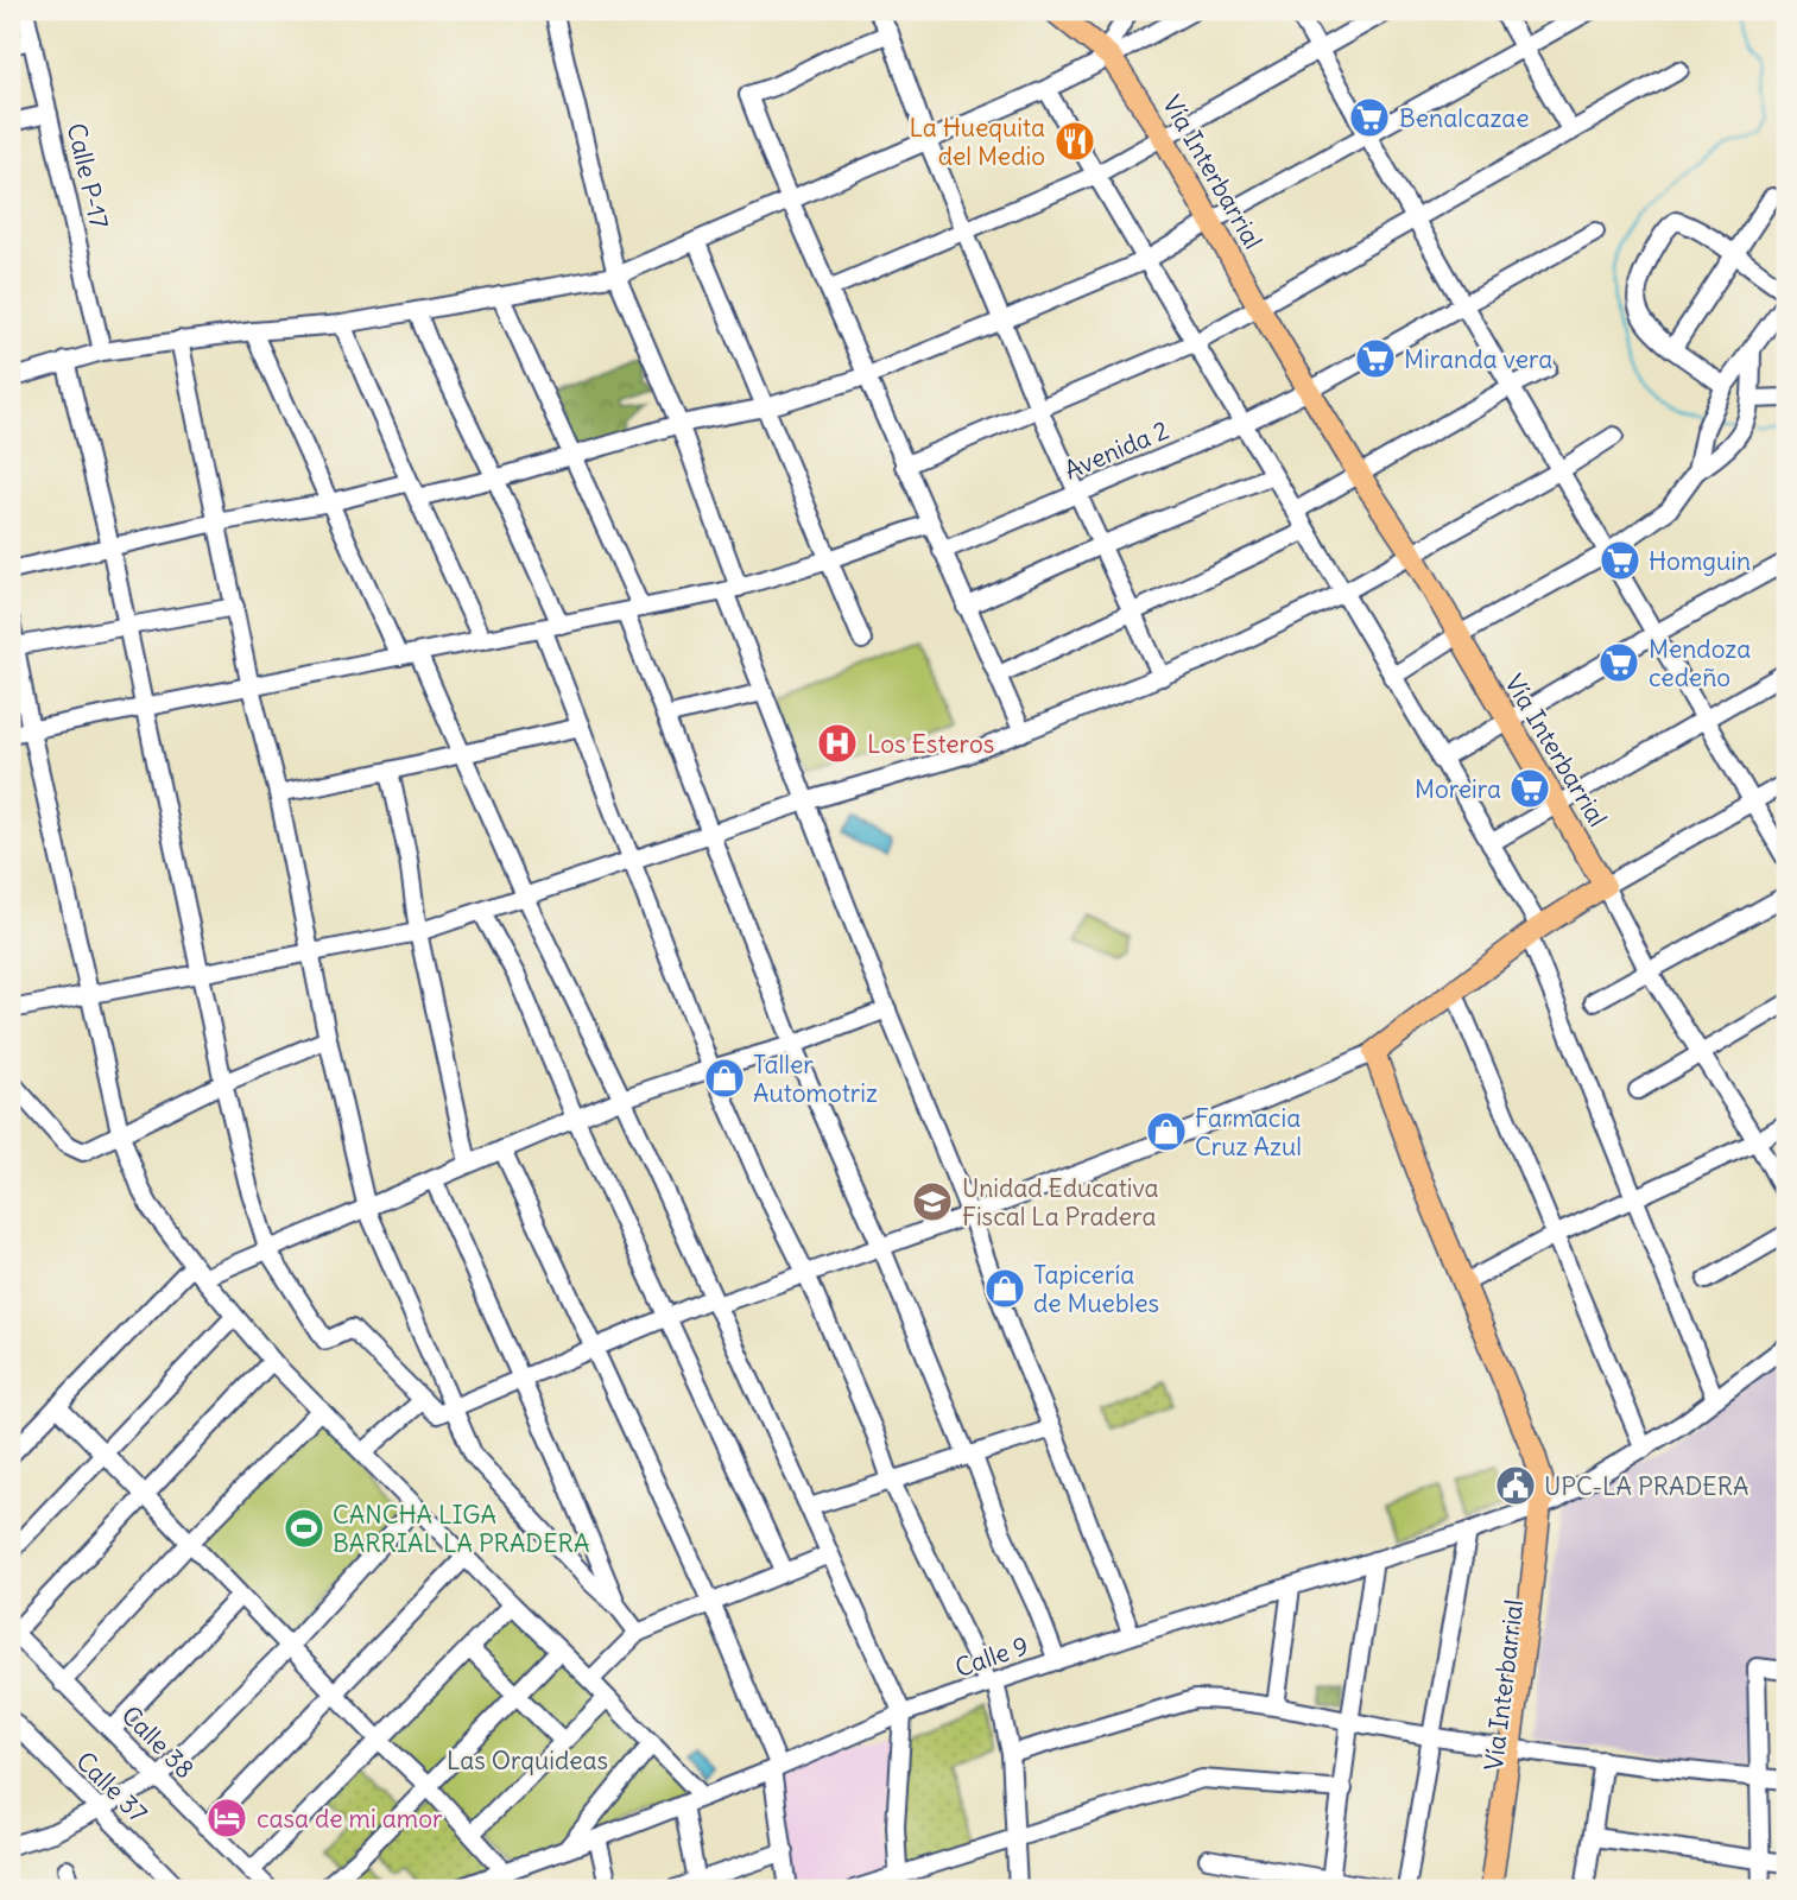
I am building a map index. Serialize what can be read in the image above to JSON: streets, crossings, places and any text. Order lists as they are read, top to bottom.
{
  "streets": {
    "main road": ["Vía Interbarrial"],
    "street": [
      "Calle P-17",
      "Avenida 2",
      "Calle 9",
      "Calle 38",
      "Calle 37"
    ]
  },
  "crossings": [
    ["Vía Interbarrial", "Avenida 2"],
    ["Vía Interbarrial", "Calle 9"]
  ],
  "parks": ["Las Orquideas"],
  "places": {
    "supermarket": [
      "Benalcazae",
      "Miranda vera",
      "Homguin",
      "Mendoza cedeño",
      "Moreira"
    ],
    "restaurant": ["La Huequita del Medio"],
    "hospital": ["Los Esteros"],
    "shop": ["Taller Automotriz", "Farmacia Cruz Azul", "Tapicería de Muebles"],
    "school or university": ["Unidad Educativa Fiscal La Pradera"],
    "public building": ["UPC-LA PRADERA"],
    "sports": ["CANCHA LIGA BARRIAL LA PRADERA"],
    "hotel": ["casa de mi amor"]
  }
}
